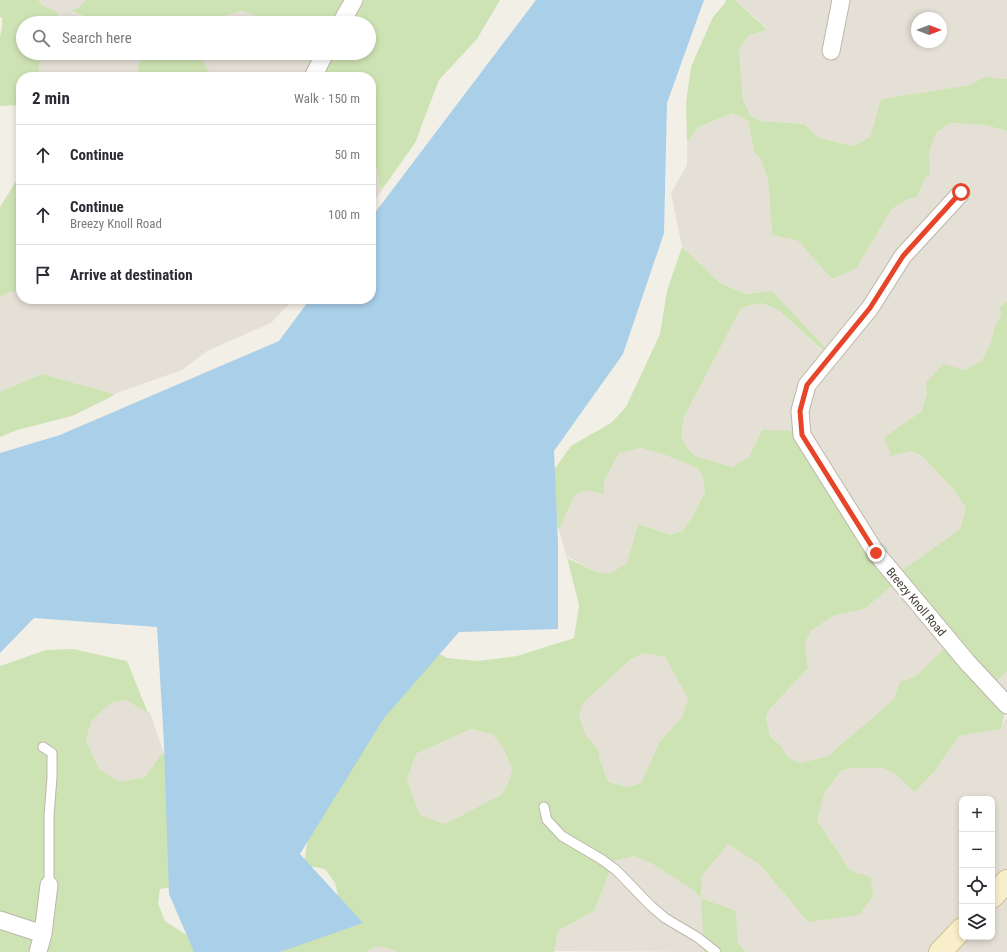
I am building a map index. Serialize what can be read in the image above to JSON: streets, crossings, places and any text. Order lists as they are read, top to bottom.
{
  "streets": {
    "street": ["Breezy Knoll Road"]
  },
  "north": "right",
  "page": {
    "search": "Search here",
    "heading": ["2 min", "Walk · 150 m"],
    "list": [
      ["Continue", "50 m"],
      ["Continue", "Breezy Knoll Road", "100 m"],
      "Arrive at destination"
    ],
    "map_buttons": ["+", "−"]
  }
}
